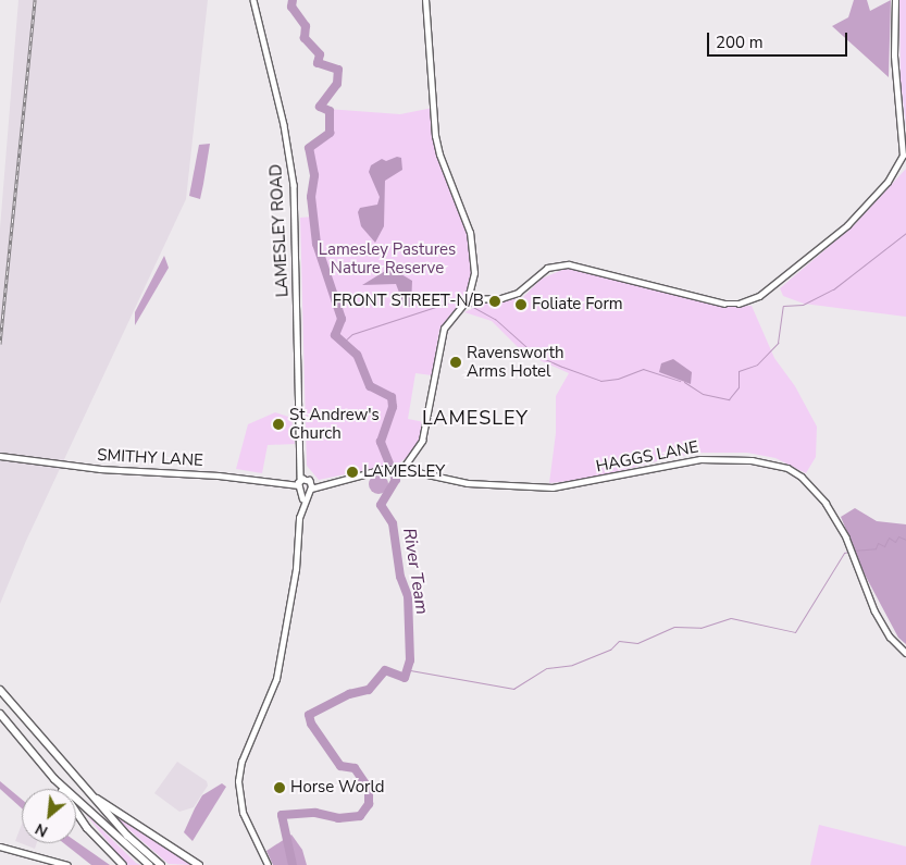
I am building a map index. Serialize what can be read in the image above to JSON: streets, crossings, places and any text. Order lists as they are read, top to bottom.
{
  "streets": {
    "street": ["LAMESLEY ROAD", "HAGGS LANE", "SMITHY LANE"]
  },
  "crossings": [
    ["LAMESLEY ROAD", "HAGGS LANE"],
    ["LAMESLEY ROAD", "SMITHY LANE"]
  ],
  "districts": ["LAMESLEY"],
  "water": ["River Team"],
  "parks": ["Lamesley Pastures Nature Reserve"],
  "places": [
    "FRONT STREET-N/B",
    "Foliate Form",
    "Ravensworth Arms Hotel",
    "St Andrew's Church",
    "LAMESLEY",
    "Horse World"
  ],
  "scale_bar": "200 m",
  "north": "bottom left"
}
